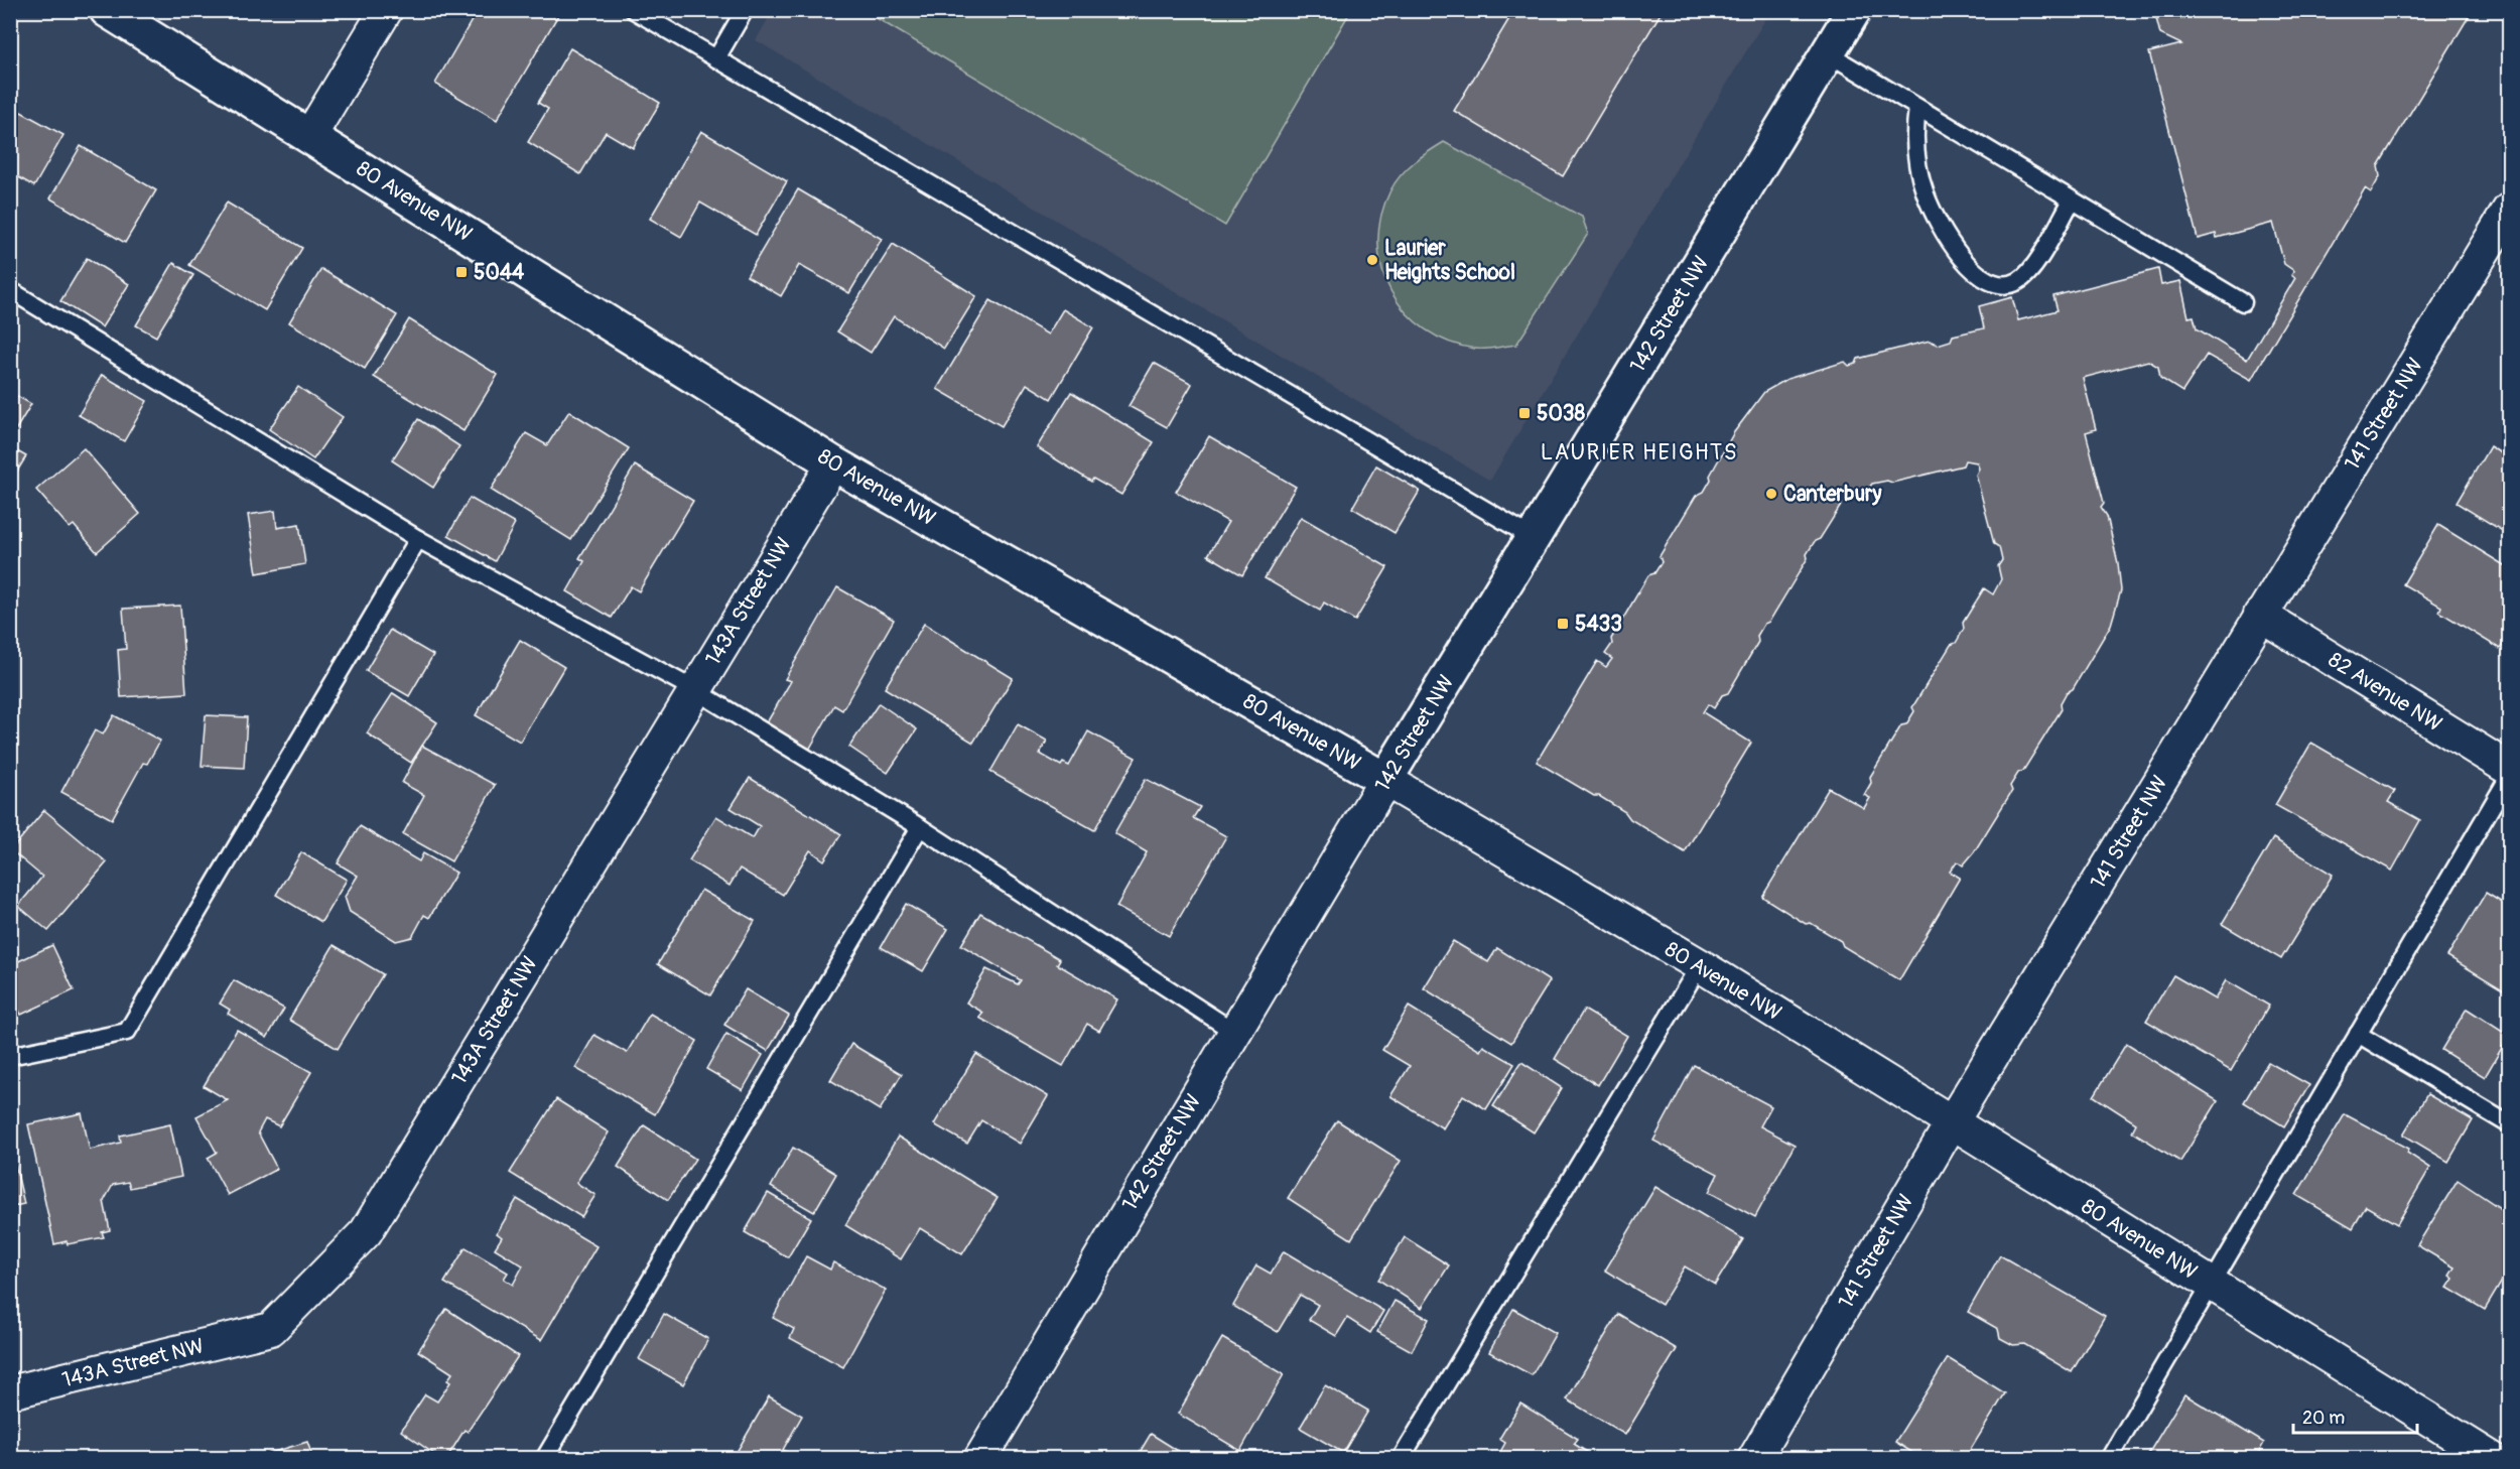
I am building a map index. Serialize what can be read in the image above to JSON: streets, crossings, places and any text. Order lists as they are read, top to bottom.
{
  "streets": {
    "street": [
      "80 Avenue NW",
      "142 Street NW",
      "141 Street NW",
      "143A Street NW",
      "82 Avenue NW"
    ]
  },
  "crossings": [
    ["80 Avenue NW", "142 Street NW"],
    ["80 Avenue NW", "141 Street NW"],
    ["80 Avenue NW", "143A Street NW"],
    ["141 Street NW", "82 Avenue NW"]
  ],
  "districts": ["LAURIER HEIGHTS"],
  "places": {
    "other": ["Laurier Heights School", "Canterbury"],
    "transit": ["5044", "5038", "5433"]
  },
  "scale_bar": "20 m"
}
